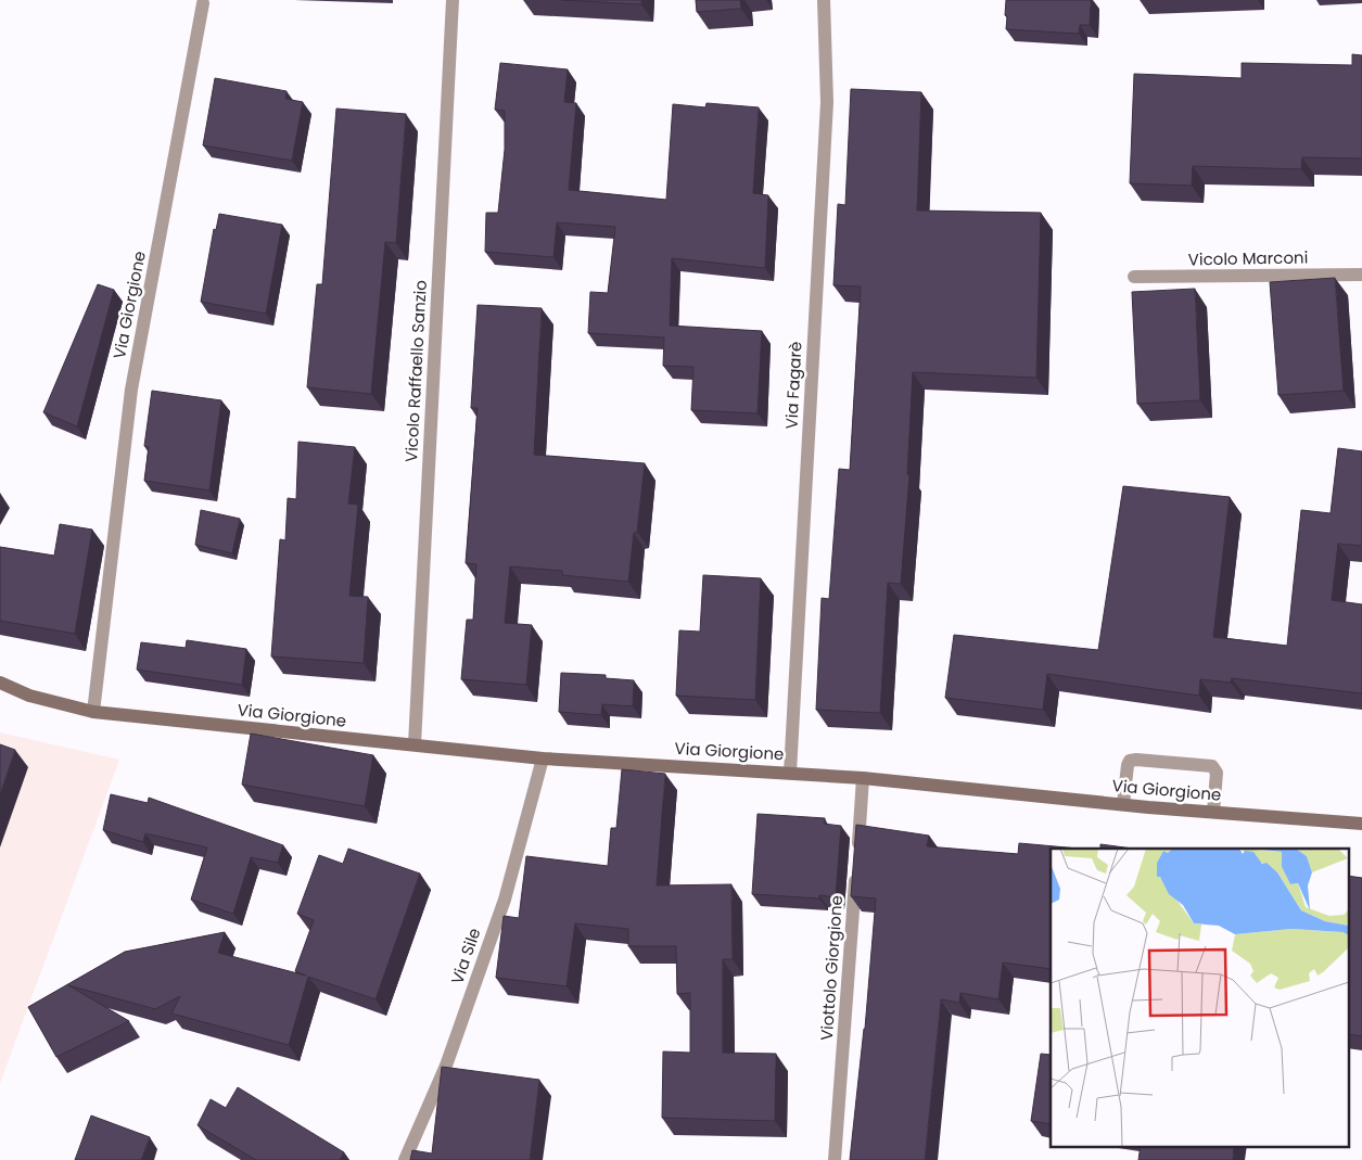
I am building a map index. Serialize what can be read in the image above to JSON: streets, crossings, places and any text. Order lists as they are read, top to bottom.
{
  "streets": {
    "street": [
      "Vicolo Marconi",
      "Via Giorgione",
      "Vicolo Raffaello Sanzio",
      "Via Fagarè",
      "Via Sile",
      "Viottolo Giorgione"
    ]
  },
  "crossings": [
    ["Via Giorgione", "Vicolo Raffaello Sanzio"],
    ["Via Giorgione", "Via Fagarè"],
    ["Via Giorgione", "Via Sile"],
    ["Via Giorgione", "Viottolo Giorgione"]
  ]
}
